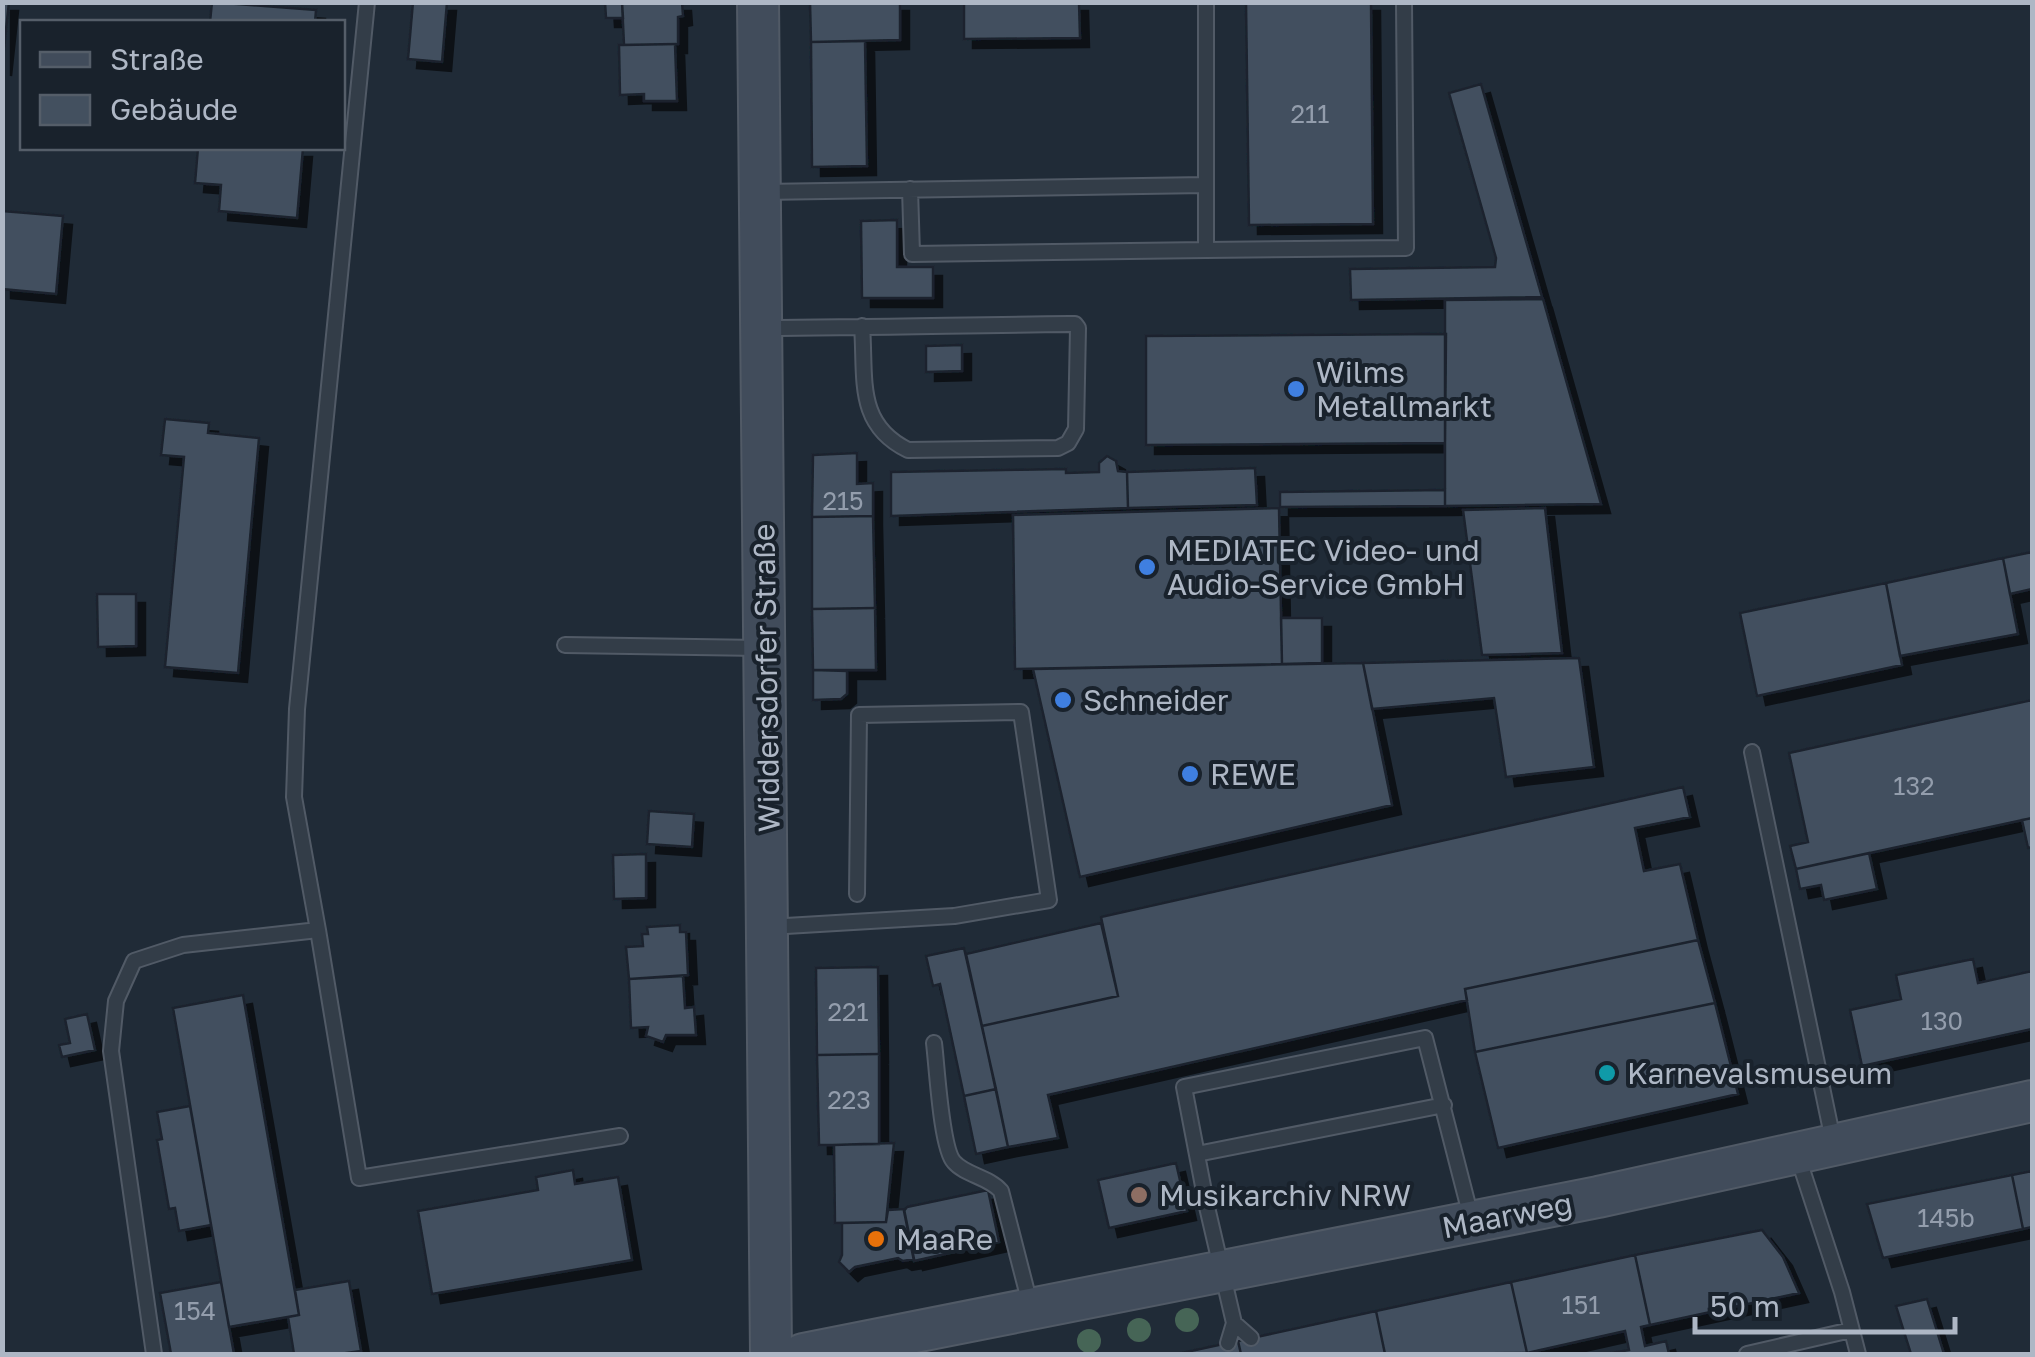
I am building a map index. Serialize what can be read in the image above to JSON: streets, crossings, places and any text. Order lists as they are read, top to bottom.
{
  "streets": {
    "main road": ["Widdersdorfer Straße", "Maarweg"]
  },
  "places": [
    "Wilms Metallmarkt",
    "MEDIATEC Video- und Audio-Service GmbH",
    "Schneider",
    "REWE",
    "Karnevalsmuseum",
    "Musikarchiv NRW",
    "MaaRe"
  ],
  "house_numbers": [
    "211",
    "215",
    "132",
    "221",
    "130",
    "223",
    "145b",
    "151",
    "154"
  ],
  "legend": ["Straße", "Gebäude"],
  "scale_bar": "50 m"
}
